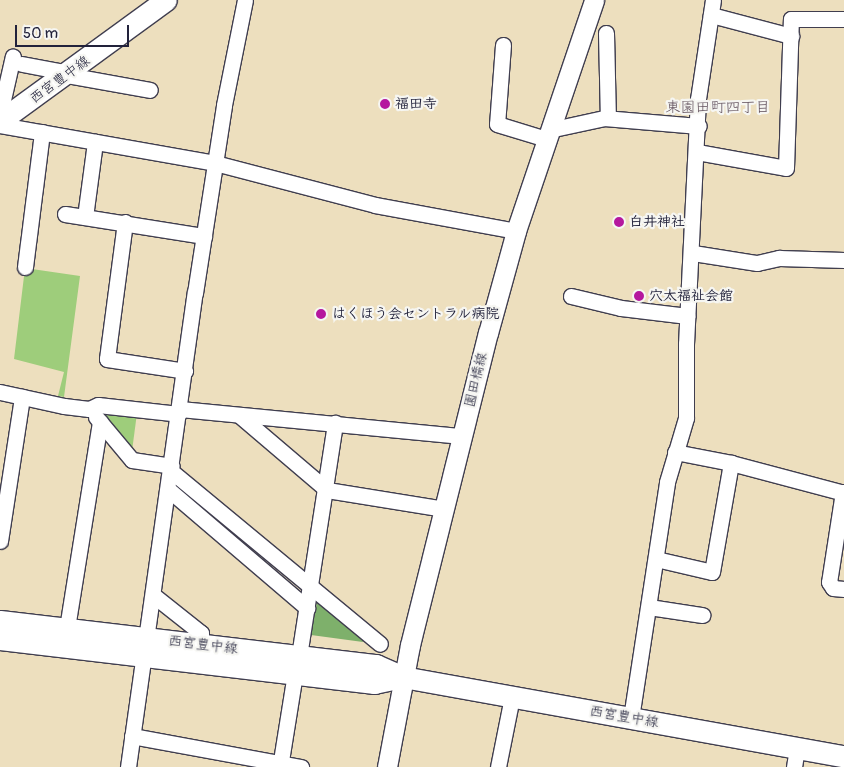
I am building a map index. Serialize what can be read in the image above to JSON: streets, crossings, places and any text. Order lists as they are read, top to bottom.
{
  "streets": {
    "main road": ["西宮豊中線"],
    "street": ["園田橋線"]
  },
  "crossings": [
    ["西宮豊中線", "園田橋線"]
  ],
  "districts": ["東園田町四丁目"],
  "places": [
    "福田寺",
    "白井神社",
    "穴太福祉会館",
    "はくほう会セントラル病院"
  ],
  "scale_bar": "50 m"
}
